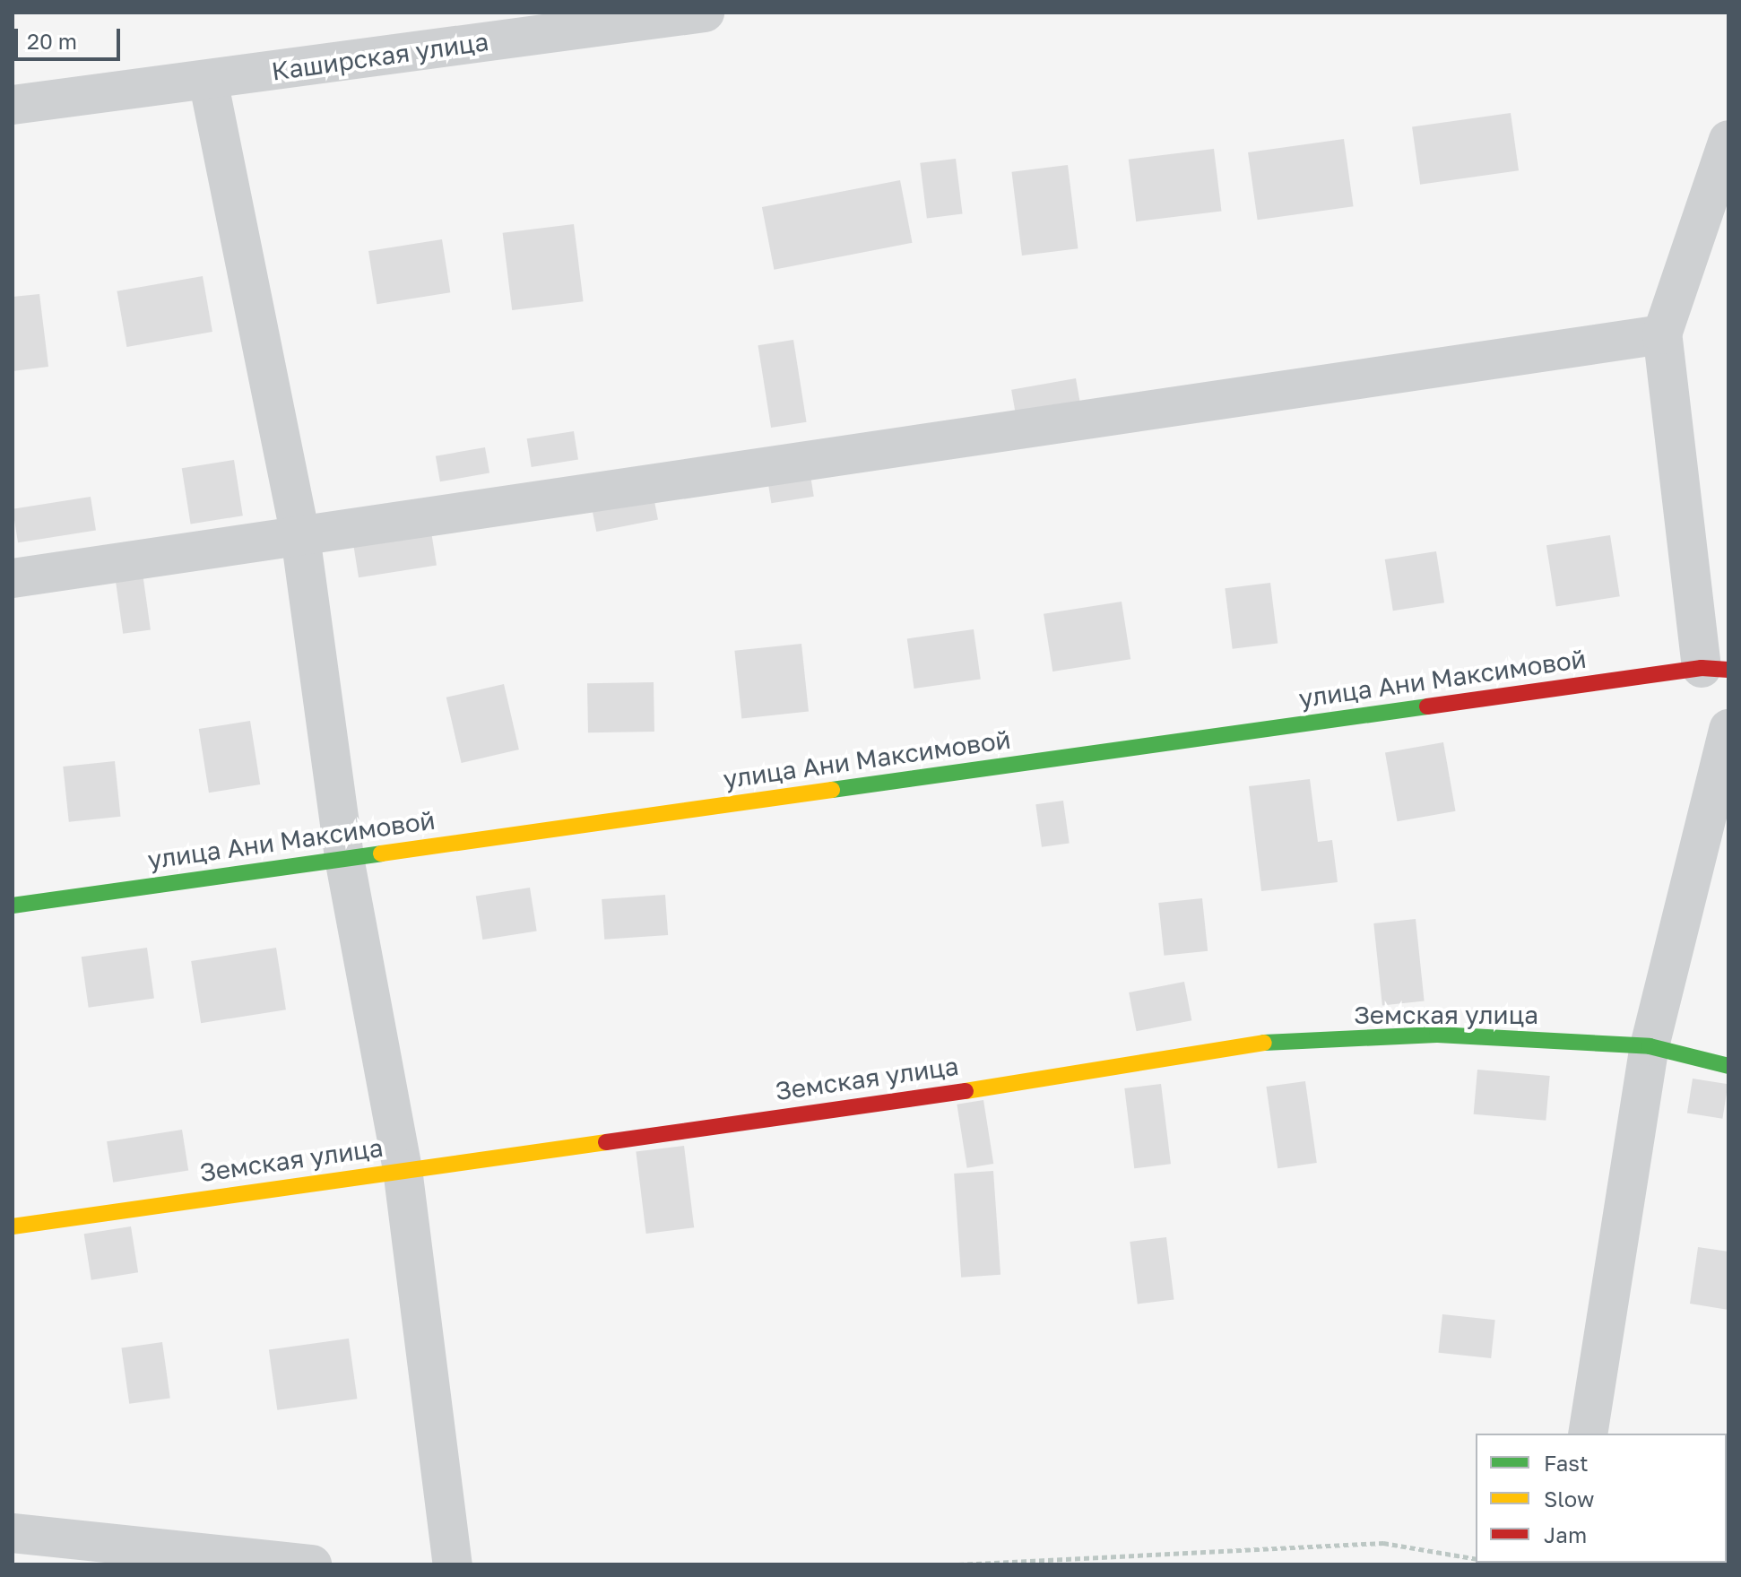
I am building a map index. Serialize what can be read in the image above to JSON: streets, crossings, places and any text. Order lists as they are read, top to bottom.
{
  "streets": {
    "street": ["Каширская улица", "улица Ани Максимовой", "Земская улица"]
  },
  "legend": ["Fast", "Slow", "Jam"],
  "scale_bar": "20 m"
}
